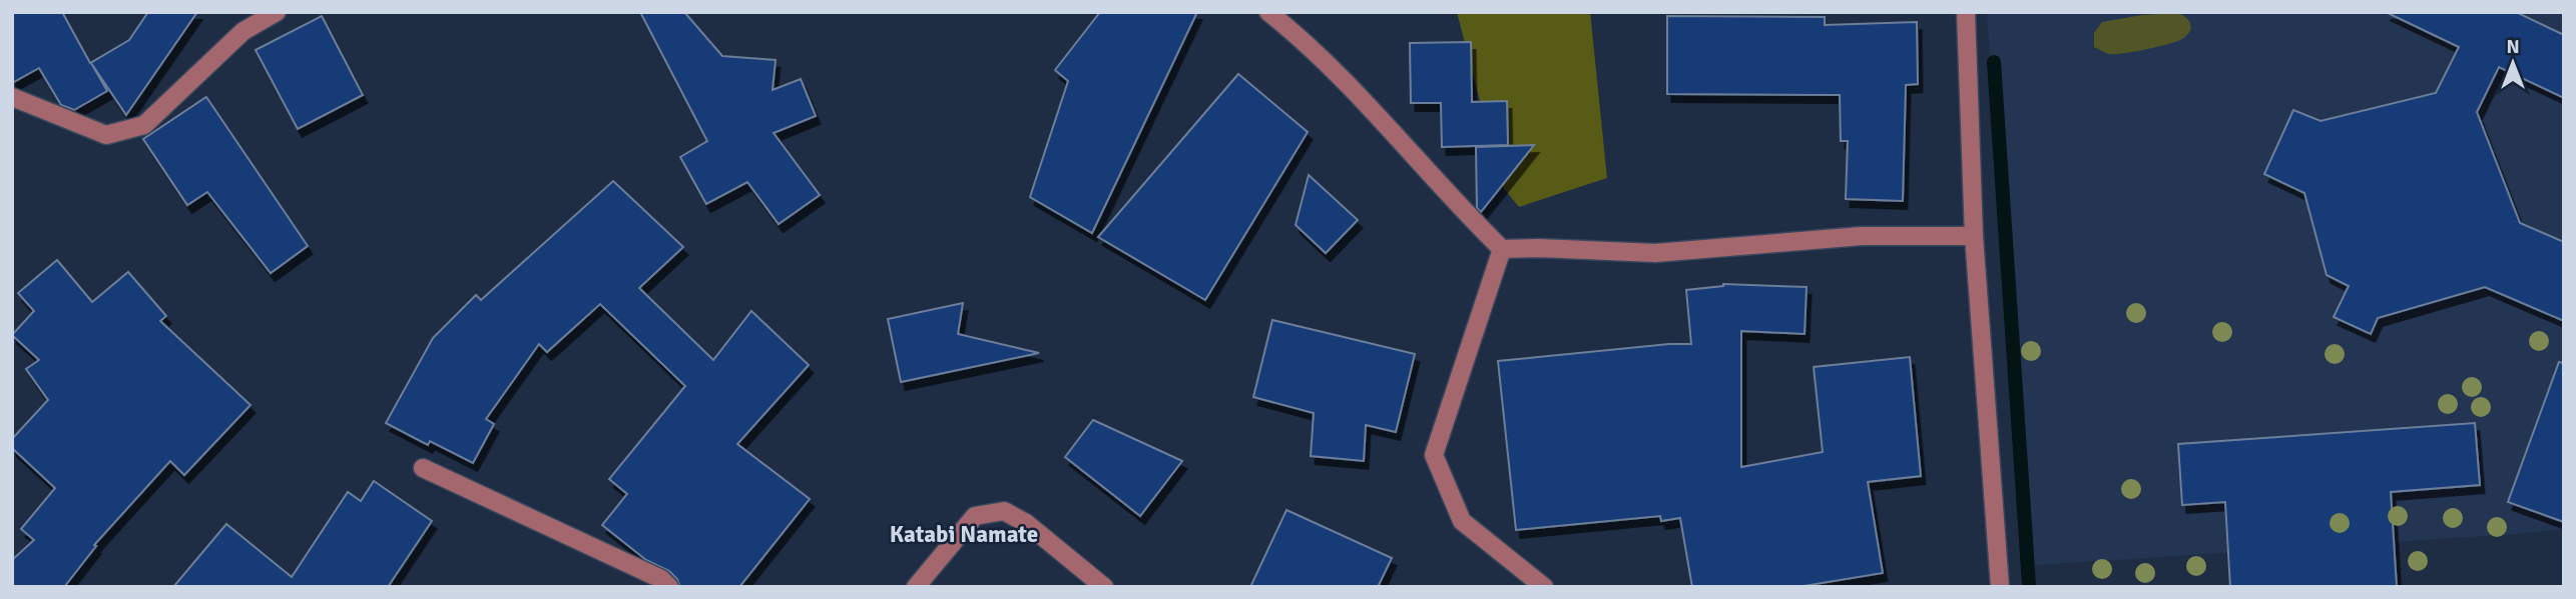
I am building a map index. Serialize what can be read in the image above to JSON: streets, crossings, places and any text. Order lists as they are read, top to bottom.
{
  "districts": ["Katabi Namate"],
  "north": "top"
}
